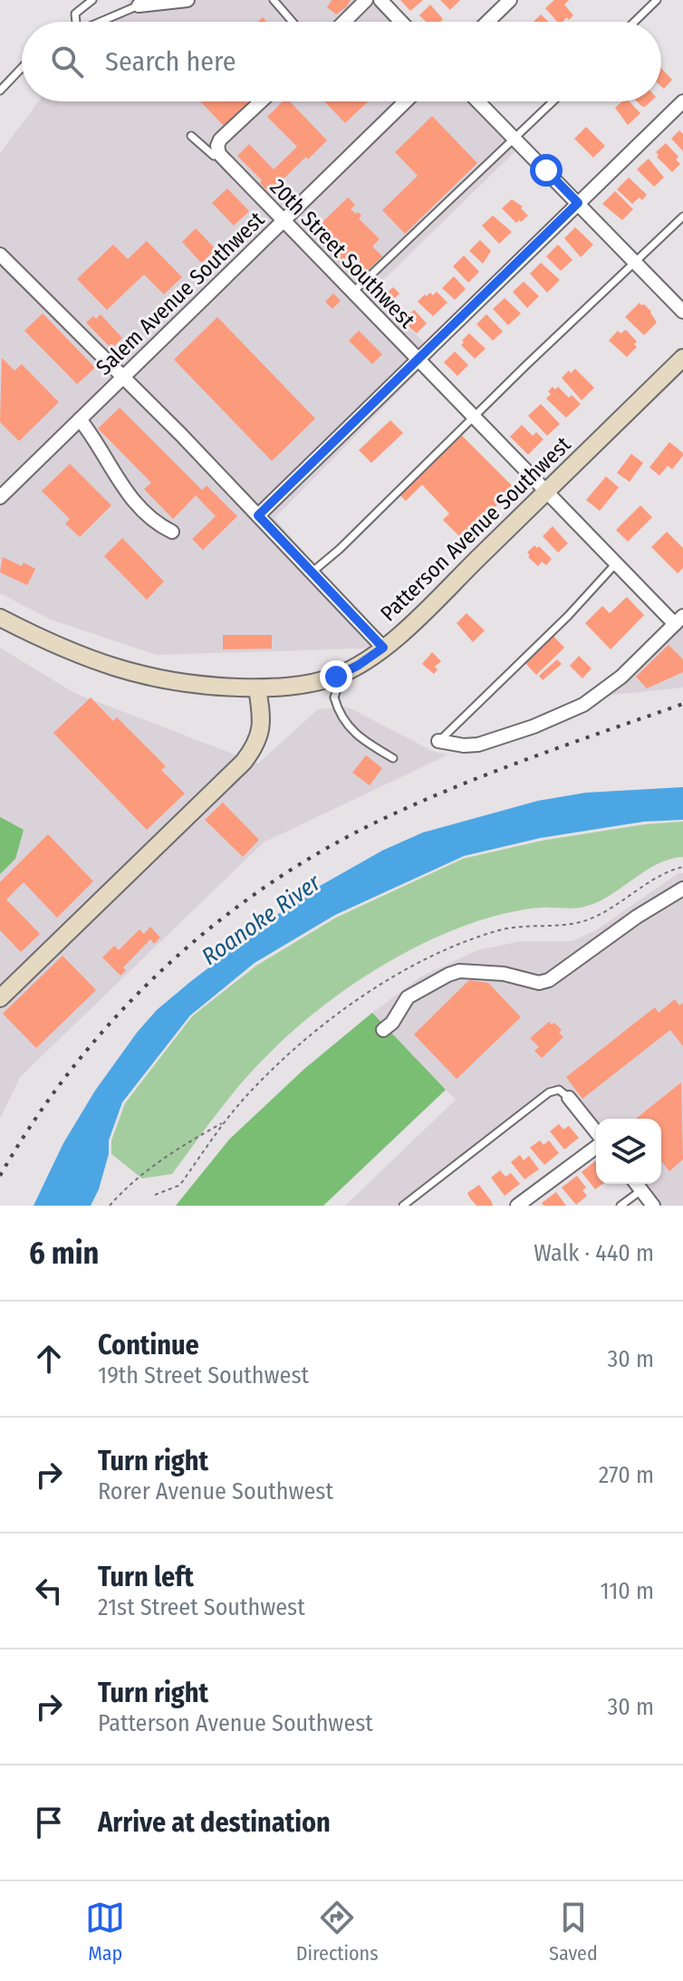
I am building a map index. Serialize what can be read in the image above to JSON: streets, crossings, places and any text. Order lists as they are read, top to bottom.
{
  "streets": {
    "main road": ["Patterson Avenue Southwest"],
    "street": ["20th Street Southwest", "Salem Avenue Southwest"]
  },
  "crossings": [
    ["20th Street Southwest", "Salem Avenue Southwest"],
    ["20th Street Southwest", "Patterson Avenue Southwest"]
  ],
  "water": ["Roanoke River"],
  "page": {
    "search": "Search here",
    "heading": ["6 min", "Walk · 440 m"],
    "list": [
      ["Continue", "19th Street Southwest", "30 m"],
      ["Turn right", "Rorer Avenue Southwest", "270 m"],
      ["Turn left", "21st Street Southwest", "110 m"],
      ["Turn right", "Patterson Avenue Southwest", "30 m"],
      "Arrive at destination"
    ],
    "nav": ["Map", "Directions", "Saved"]
  }
}
